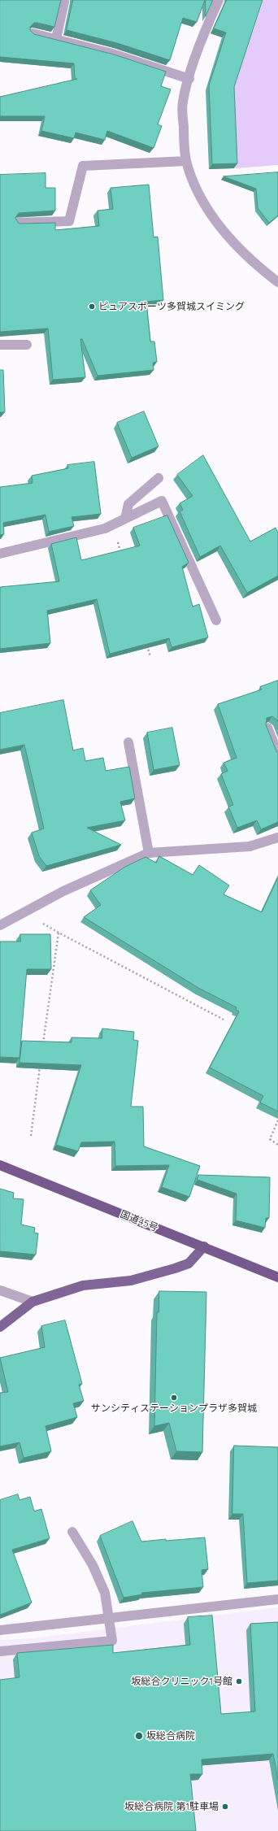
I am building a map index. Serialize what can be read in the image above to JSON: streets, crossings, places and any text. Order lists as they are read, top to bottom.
{
  "streets": {
    "highway": ["国道45号"]
  },
  "places": [
    "ピュアスポーツ多賀城スイミング",
    "サンシティステーションプラザ多賀城",
    "坂総合クリニック1号館",
    "坂総合病院",
    "坂総合病院 第1駐車場"
  ]
}
